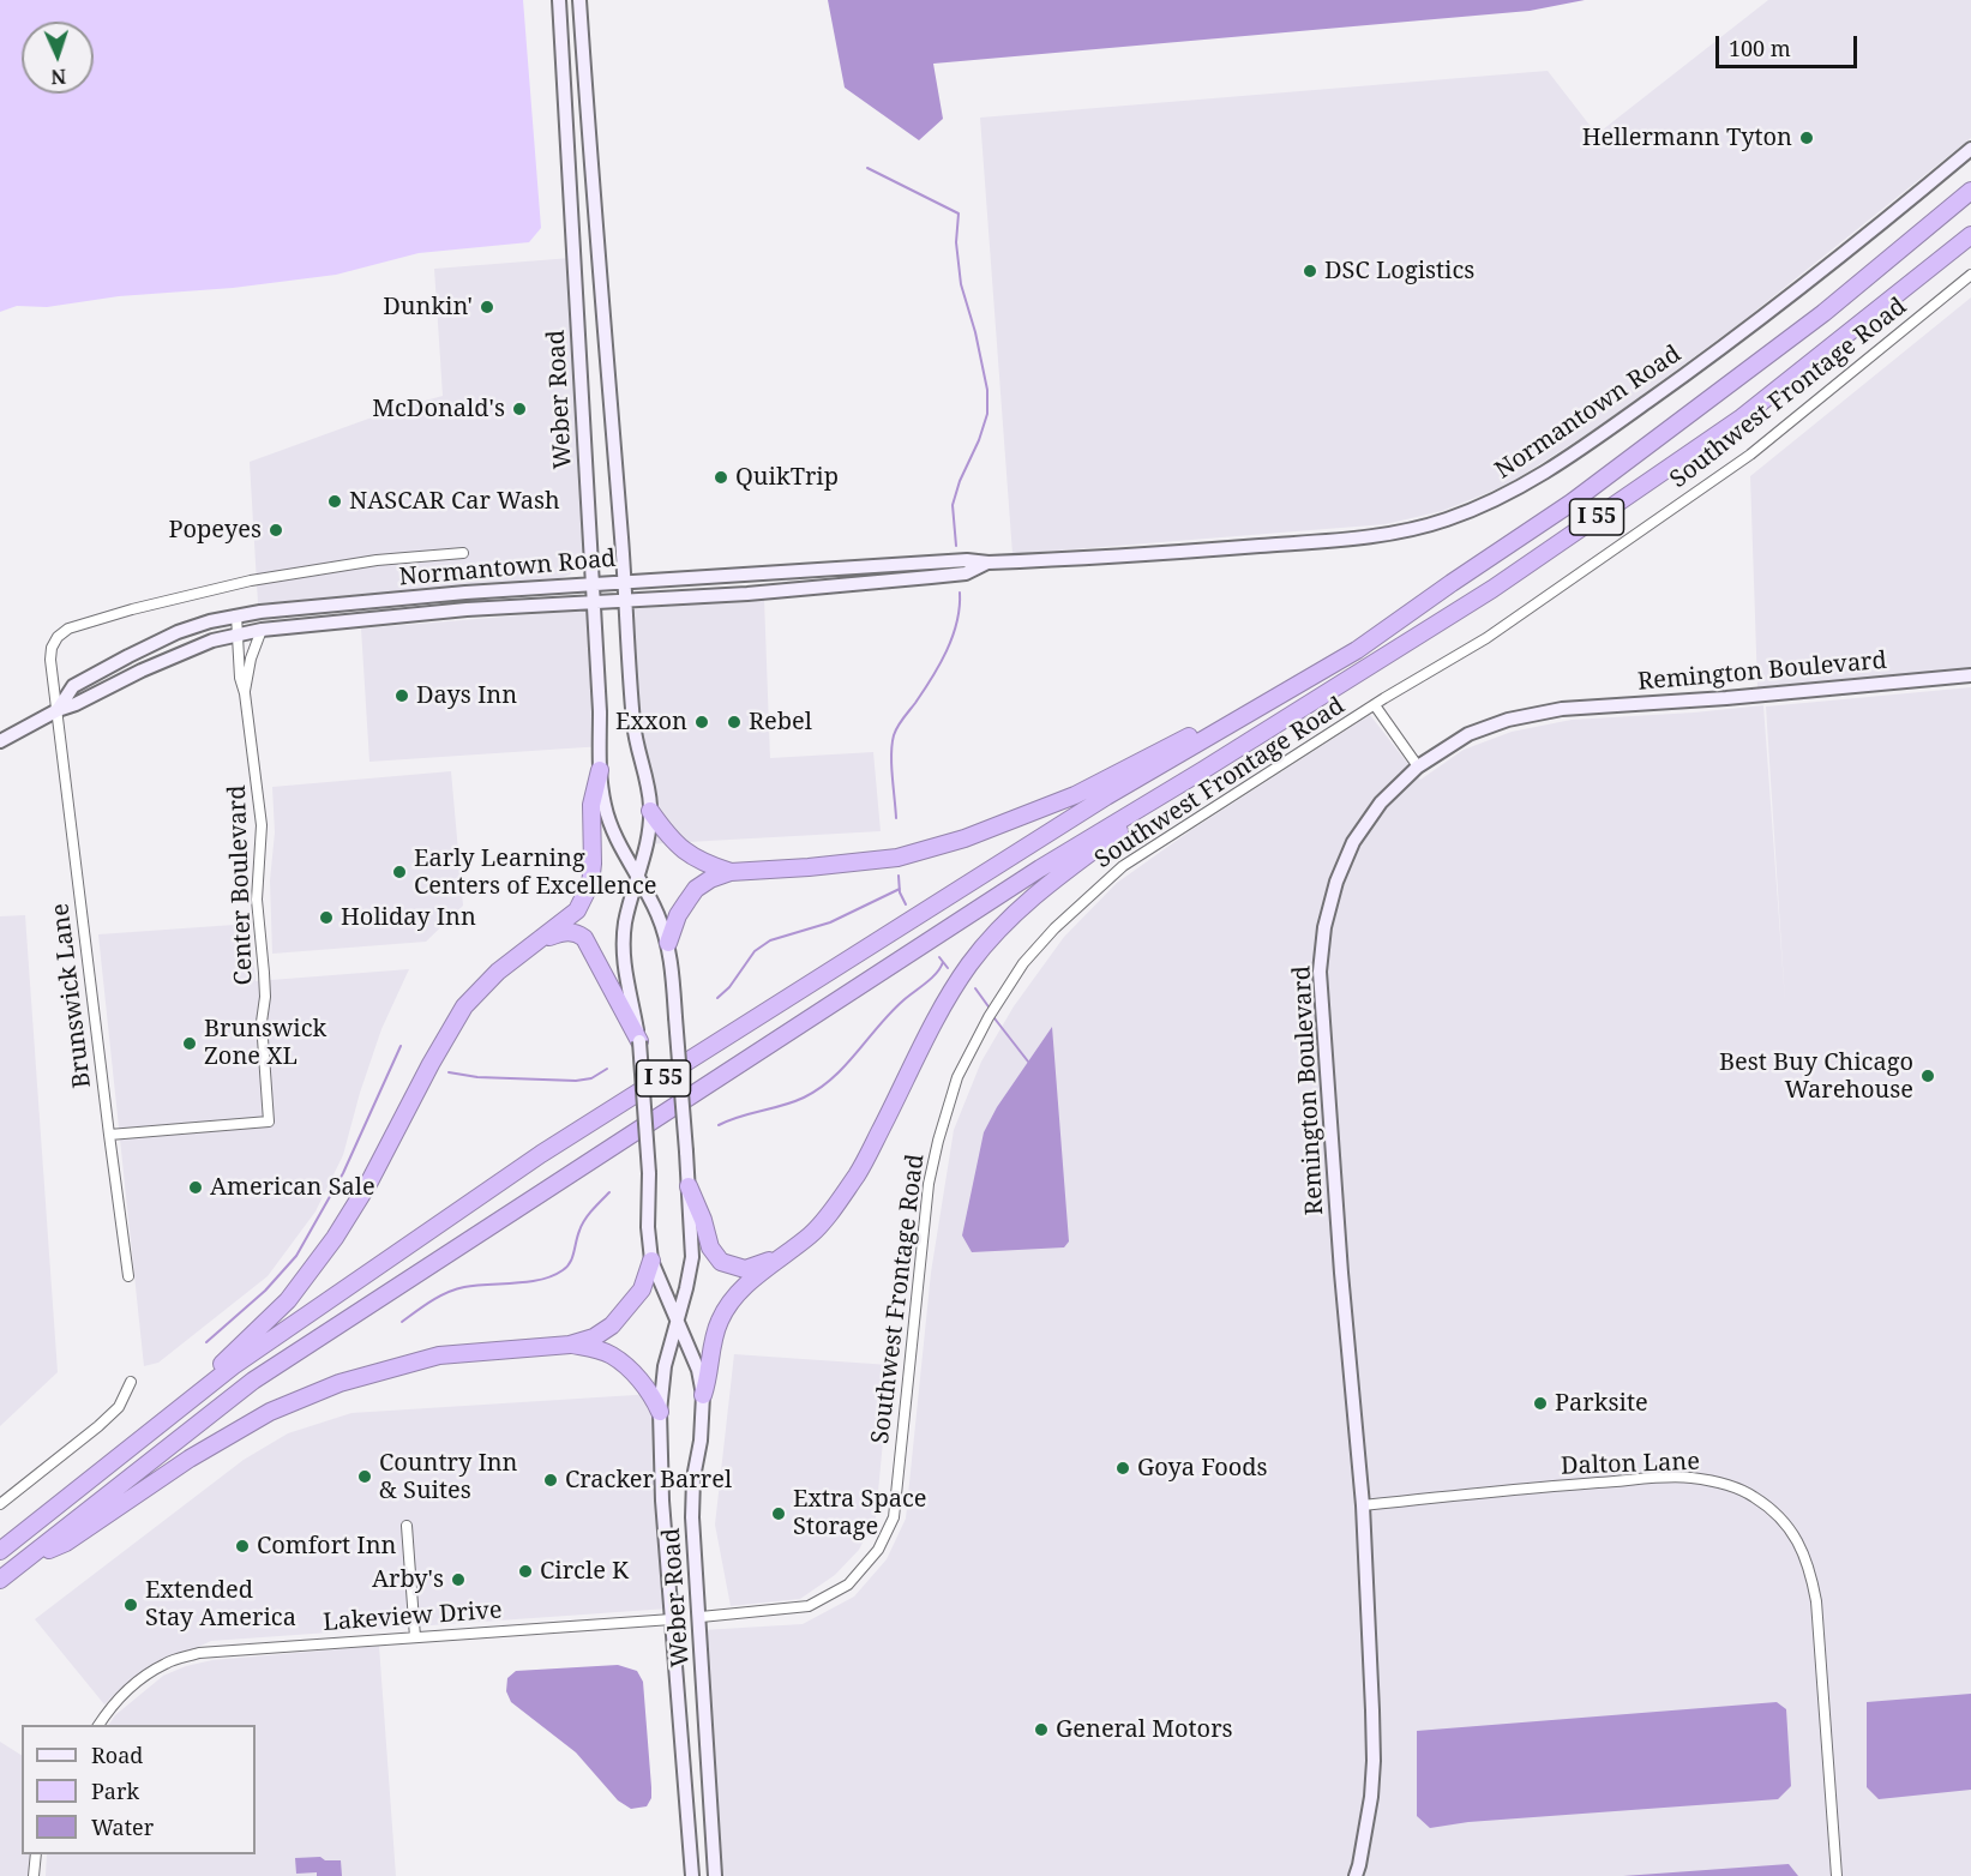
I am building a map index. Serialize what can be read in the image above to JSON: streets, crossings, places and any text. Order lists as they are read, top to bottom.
{
  "streets": {
    "highway": ["I 55"],
    "street": [
      "Southwest Frontage Road",
      "Weber Road",
      "Normantown Road",
      "Remington Boulevard",
      "Center Boulevard",
      "Brunswick Lane",
      "Dalton Lane",
      "Lakeview Drive"
    ]
  },
  "crossings": [
    ["Southwest Frontage Road", "Weber Road"],
    ["Southwest Frontage Road", "Remington Boulevard"],
    ["Weber Road", "Normantown Road"],
    ["Weber Road", "Lakeview Drive"],
    ["Normantown Road", "Center Boulevard"],
    ["Normantown Road", "Brunswick Lane"],
    ["Remington Boulevard", "Dalton Lane"],
    ["Center Boulevard", "Brunswick Lane"]
  ],
  "places": [
    "Hellermann Tyton",
    "DSC Logistics",
    "Dunkin'",
    "McDonald's",
    "QuikTrip",
    "NASCAR Car Wash",
    "Popeyes",
    "Days Inn",
    "Exxon",
    "Rebel",
    "Early Learning Centers of Excellence",
    "Holiday Inn",
    "Brunswick Zone XL",
    "Best Buy Chicago Warehouse",
    "American Sale",
    "Parksite",
    "Goya Foods",
    "Country Inn & Suites",
    "Cracker Barrel",
    "Extra Space Storage",
    "Comfort Inn",
    "Circle K",
    "Arby's",
    "Extended Stay America",
    "General Motors"
  ],
  "legend": ["Road", "Park", "Water"],
  "scale_bar": "100 m",
  "north": "bottom"
}
